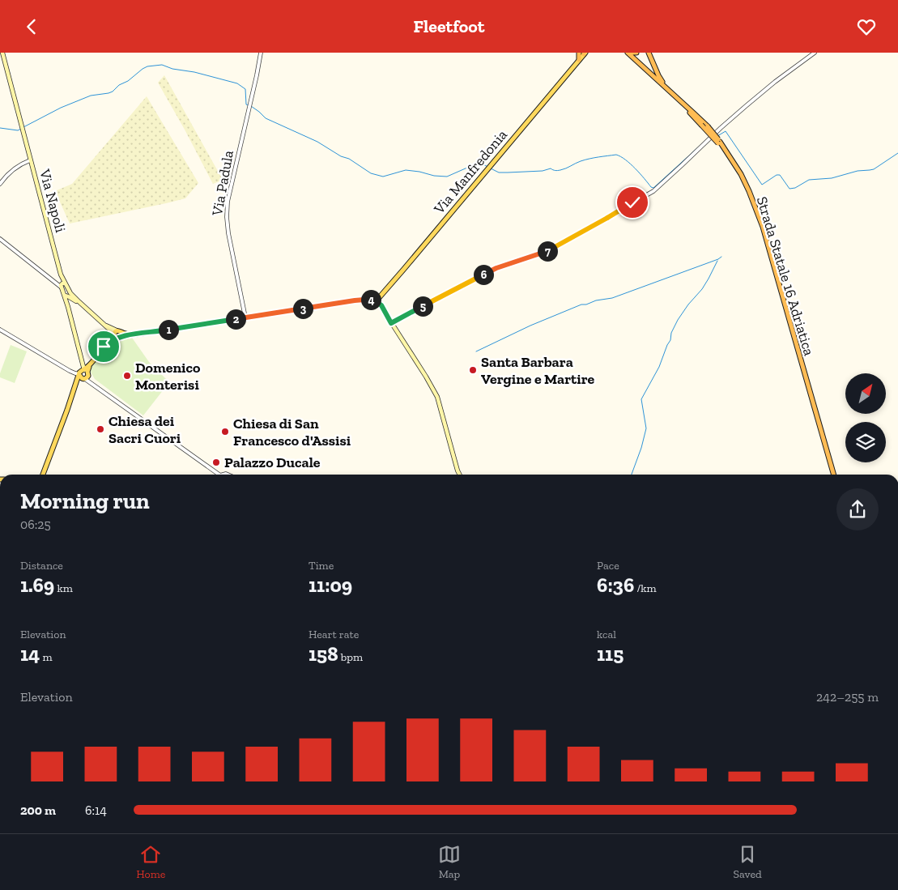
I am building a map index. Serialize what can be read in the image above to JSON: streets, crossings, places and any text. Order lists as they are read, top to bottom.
{
  "streets": {
    "highway": ["Strada Statale 16 Adriatica"],
    "main road": ["Via Manfredonia", "Via Napoli"],
    "street": ["Via Padula"]
  },
  "places": [
    "Santa Barbara Vergine e Martire",
    "Domenico Monterisi",
    "Chiesa dei Sacri Cuori",
    "Chiesa di San Francesco d'Assisi",
    "Palazzo Ducale"
  ],
  "north": "top right",
  "page": {
    "header": "Fleetfoot",
    "pins": [
      "7",
      "6",
      "4",
      "5",
      "3",
      "2",
      "1"
    ],
    "heading": ["Morning run", "06:25"],
    "stats": [
      ["Distance", "1.69 km"],
      ["Time", "11:09"],
      ["Pace", "6:36 /km"],
      ["Elevation", "14 m"],
      ["Heart rate", "158 bpm"],
      ["kcal", "115"]
    ],
    "chart": ["Elevation", "242–255 m"],
    "list": [
      {
        "name": "200 m",
        "note": "6:14"
      }
    ],
    "tabs": ["Home", "Map", "Saved"]
  }
}
